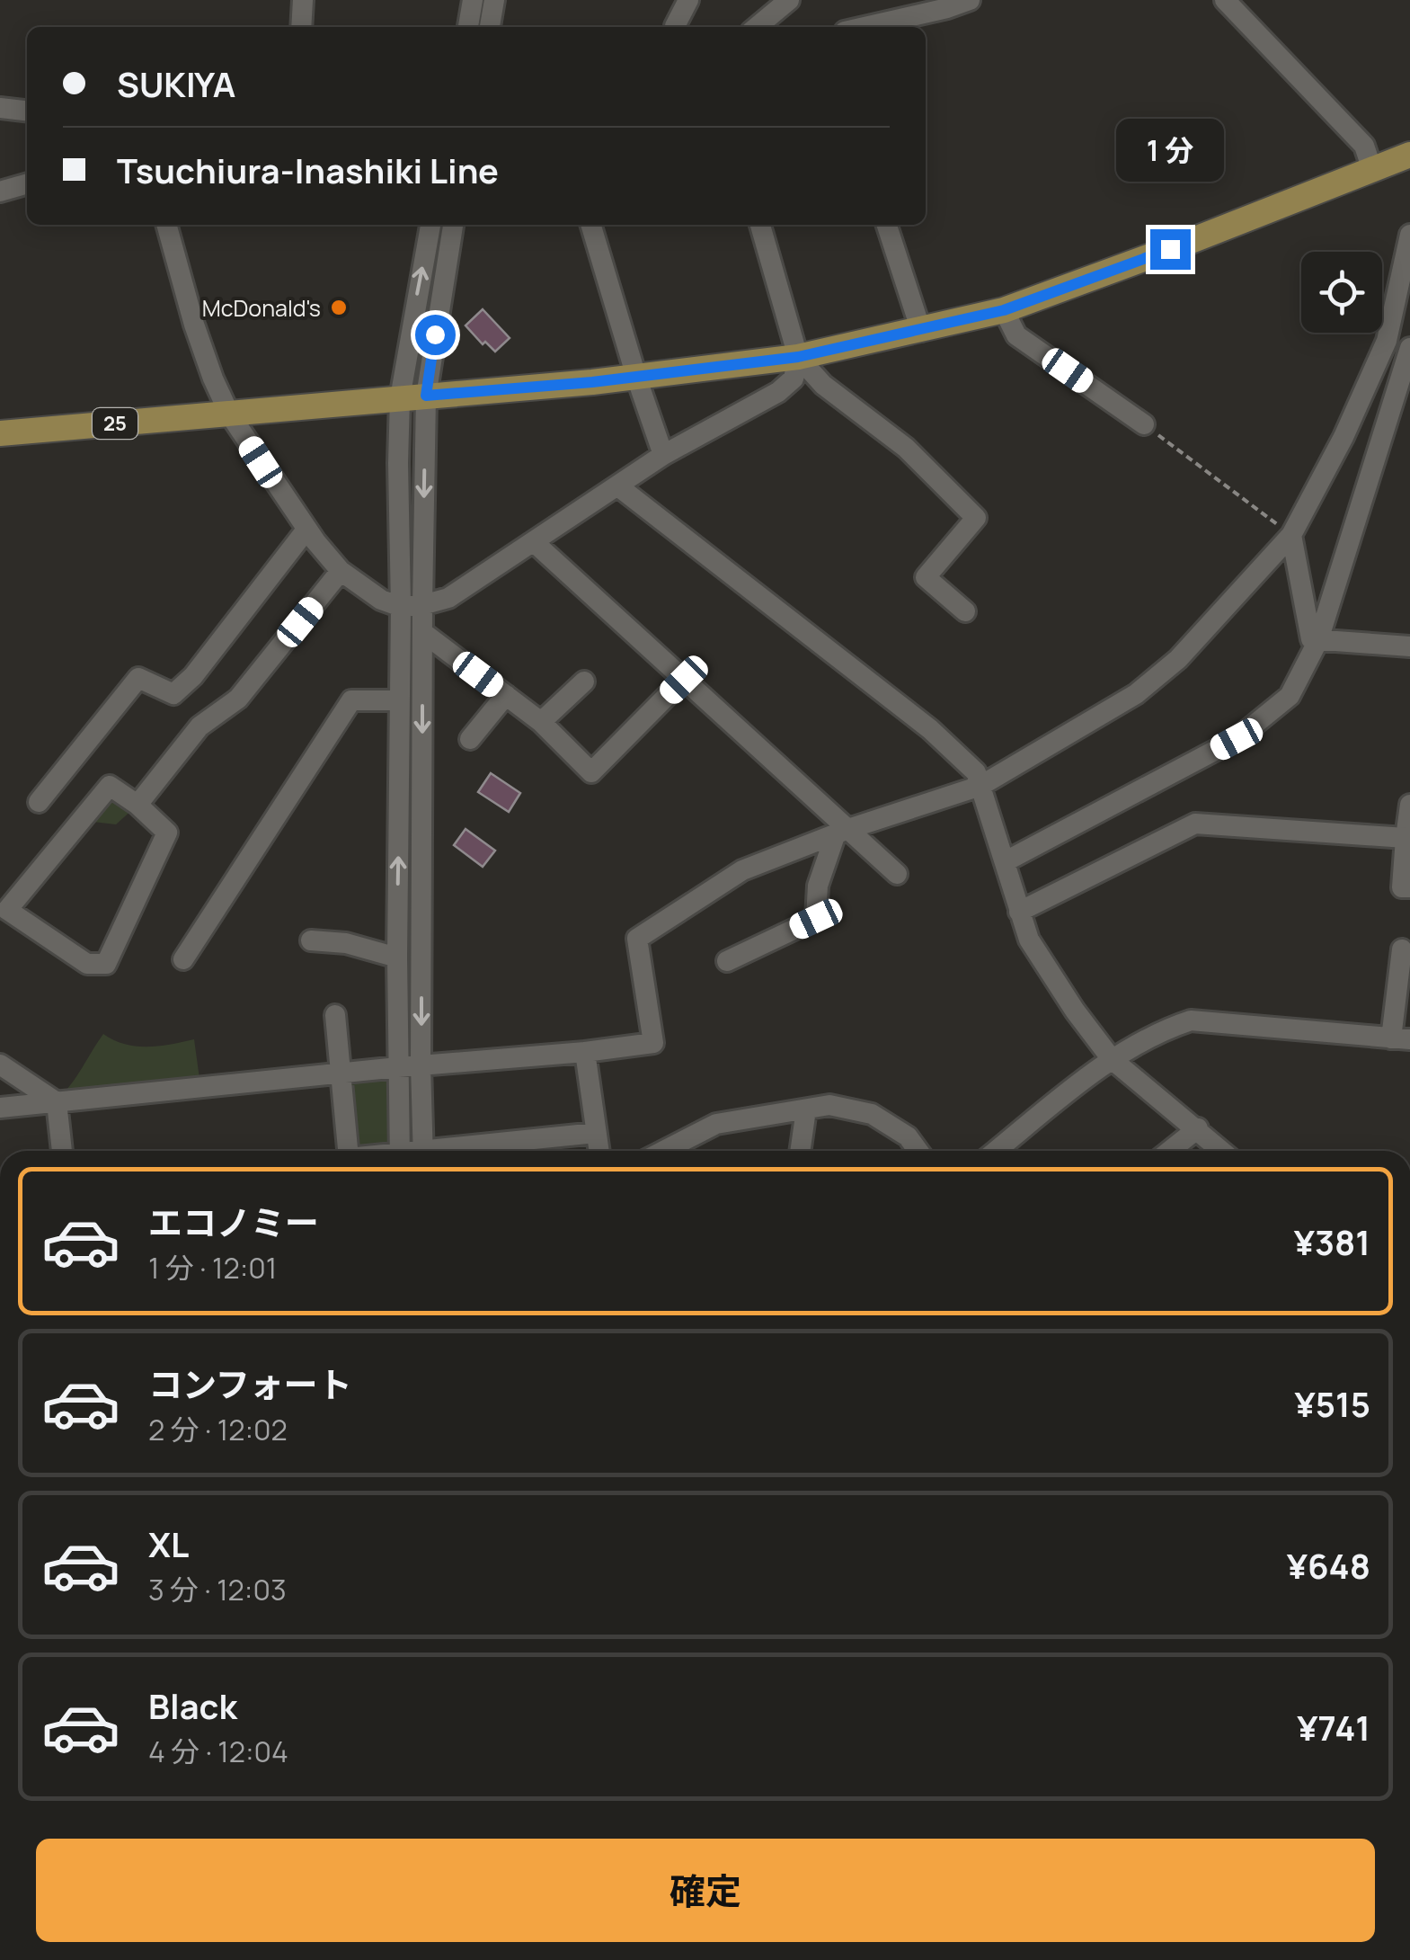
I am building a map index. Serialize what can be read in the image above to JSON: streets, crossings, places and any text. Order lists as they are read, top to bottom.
{
  "streets": {
    "main road": ["25"]
  },
  "places": ["McDonald's"],
  "page": {
    "banner": ["SUKIYA", "Tsuchiura-Inashiki Line"],
    "bubble": "1 分",
    "list": [
      {
        "name": "エコノミー",
        "note": "1 分 · 12:01",
        "value": "¥381"
      },
      {
        "name": "コンフォート",
        "note": "2 分 · 12:02",
        "value": "¥515"
      },
      {
        "name": "XL",
        "note": "3 分 · 12:03",
        "value": "¥648"
      },
      {
        "name": "Black",
        "note": "4 分 · 12:04",
        "value": "¥741"
      }
    ],
    "buttons": "確定"
  }
}
